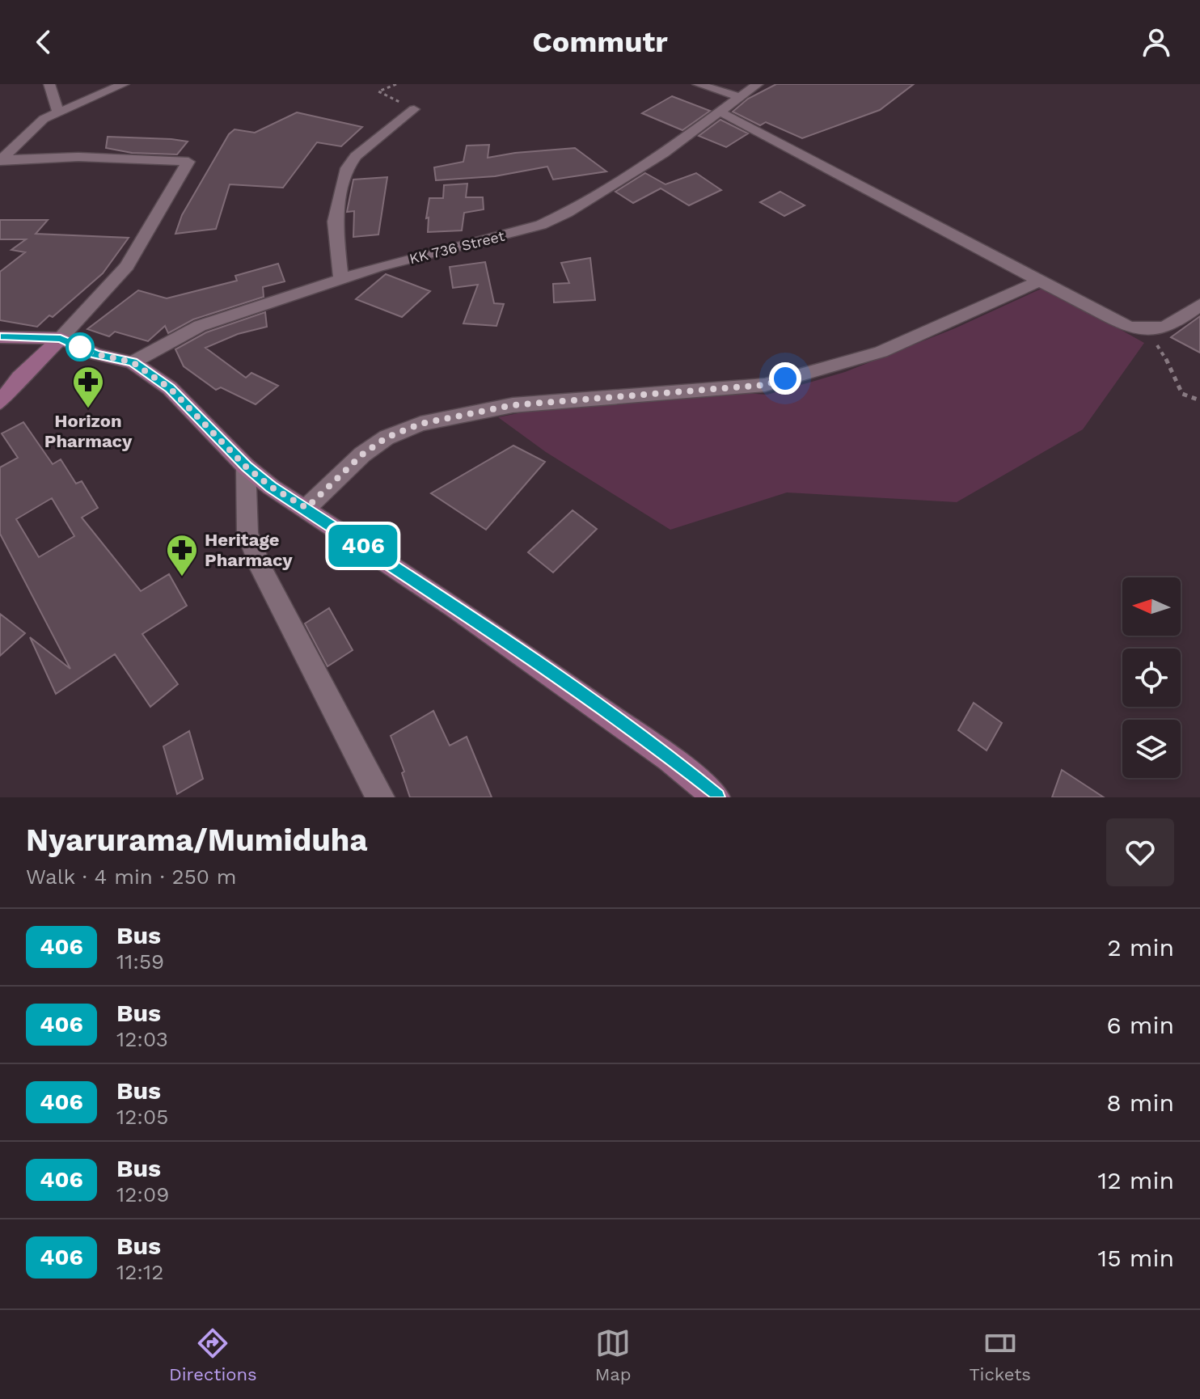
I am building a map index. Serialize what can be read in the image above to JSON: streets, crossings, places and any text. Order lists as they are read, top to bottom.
{
  "streets": {
    "street": ["KK 736 Street"]
  },
  "places": {
    "pharmacy": ["Horizon Pharmacy", "Heritage Pharmacy"]
  },
  "lines": ["bus line 406"],
  "north": "left",
  "page": {
    "header": "Commutr",
    "on_map": "406",
    "heading": ["Nyarurama/Mumiduha", "Walk · 4 min · 250 m"],
    "list": [
      {
        "mark": "406",
        "name": "Bus",
        "note": "11:59",
        "value": "2 min"
      },
      {
        "mark": "406",
        "name": "Bus",
        "note": "12:03",
        "value": "6 min"
      },
      {
        "mark": "406",
        "name": "Bus",
        "note": "12:05",
        "value": "8 min"
      },
      {
        "mark": "406",
        "name": "Bus",
        "note": "12:09",
        "value": "12 min"
      },
      {
        "mark": "406",
        "name": "Bus",
        "note": "12:12",
        "value": "15 min"
      }
    ],
    "tabs": ["Directions", "Map", "Tickets"]
  }
}
